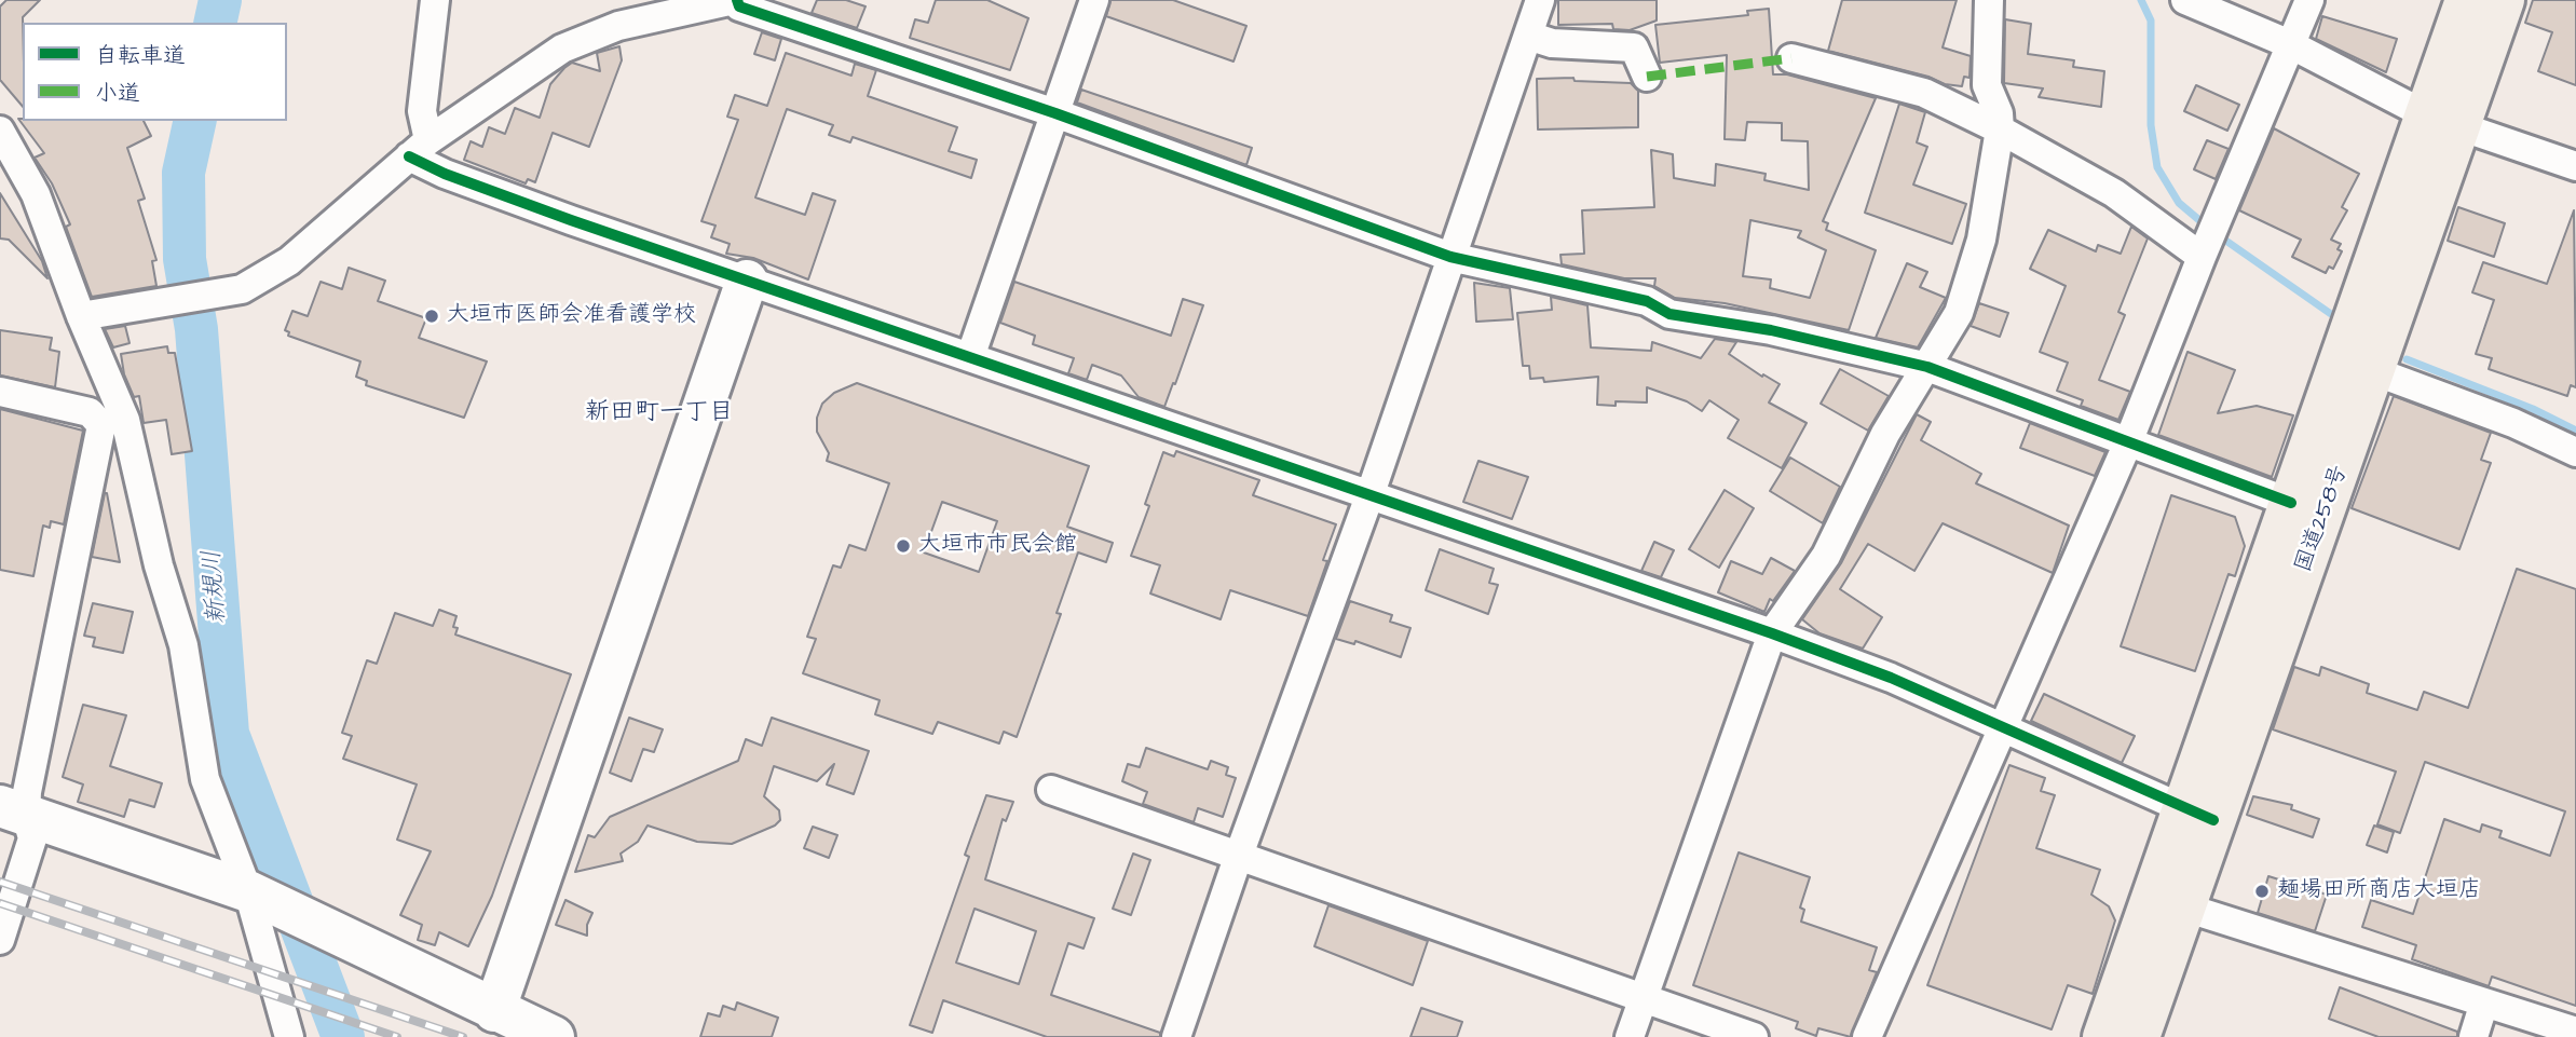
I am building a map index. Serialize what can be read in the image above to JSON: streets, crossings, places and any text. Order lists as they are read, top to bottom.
{
  "streets": {
    "highway": ["国道258号"]
  },
  "districts": ["新田町一丁目"],
  "water": ["新規川"],
  "places": ["大垣市医師会准看護学校", "大垣市市民会館", "麺場田所商店大垣店"],
  "legend": ["自転車道", "小道"]
}
